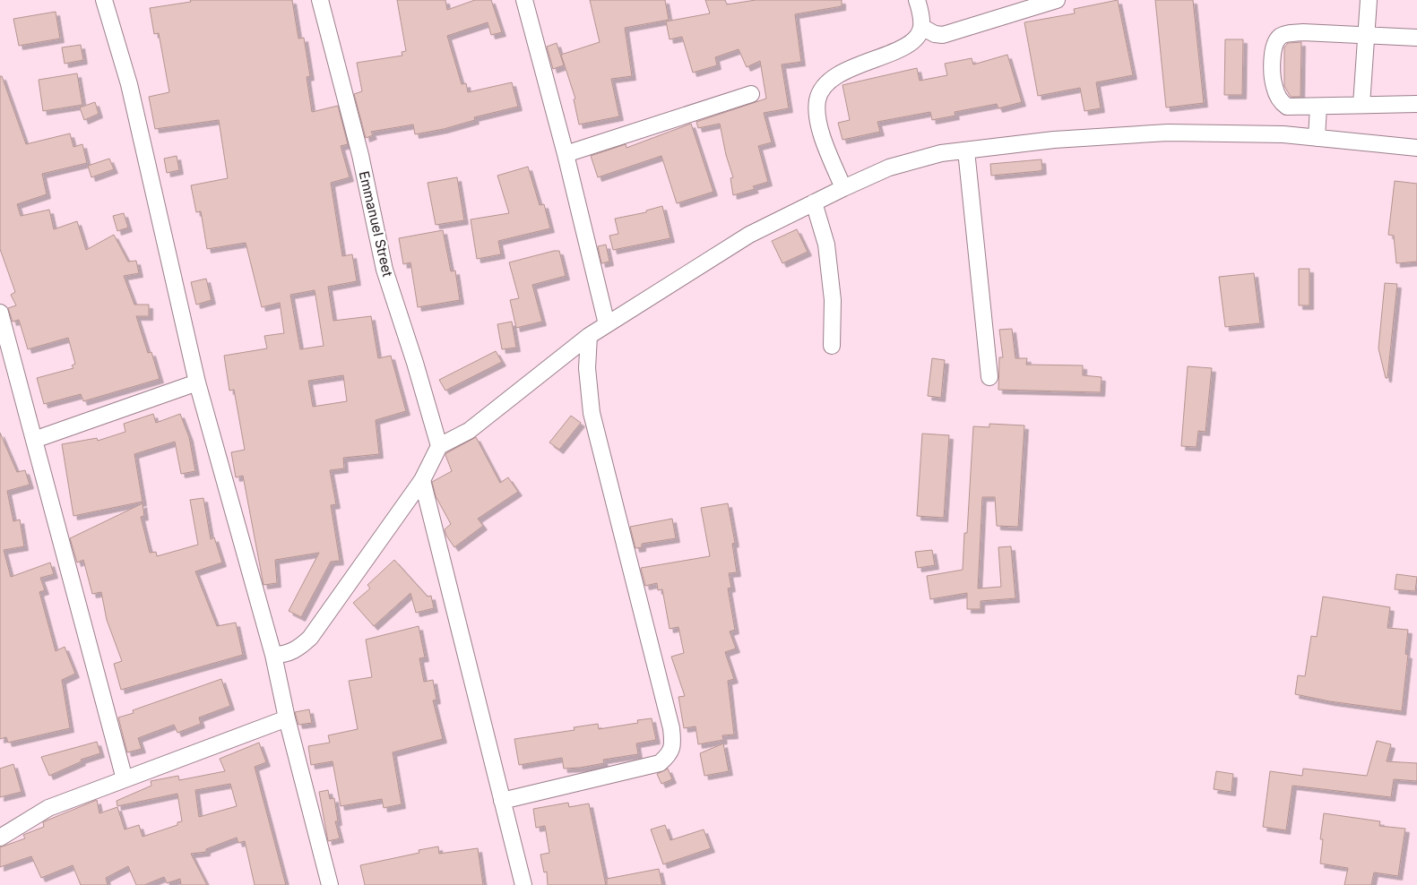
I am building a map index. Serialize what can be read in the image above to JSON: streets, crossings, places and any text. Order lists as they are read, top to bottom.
{
  "streets": {
    "street": ["Emmanuel Street"]
  }
}
